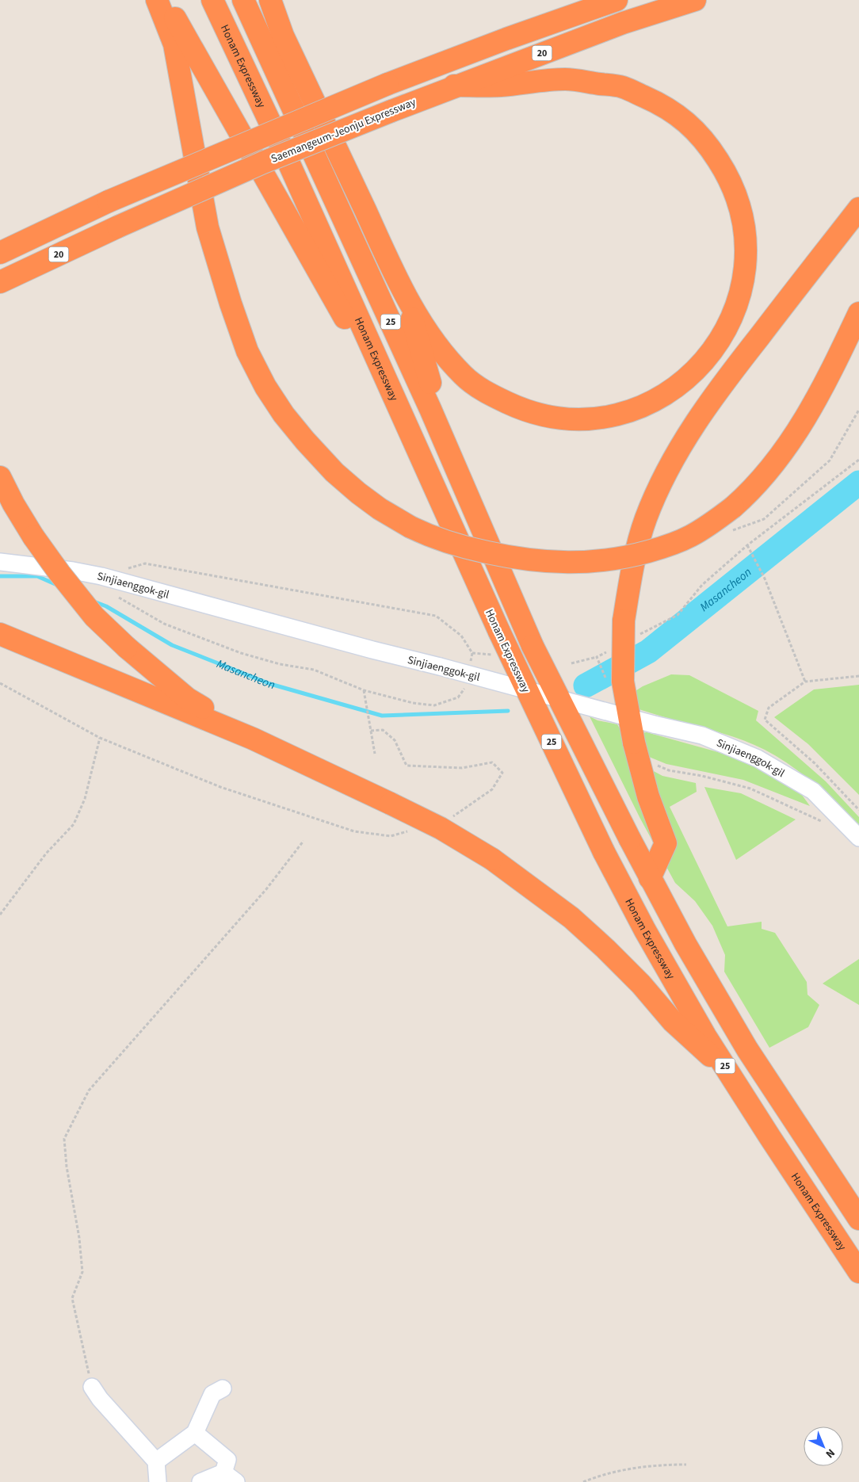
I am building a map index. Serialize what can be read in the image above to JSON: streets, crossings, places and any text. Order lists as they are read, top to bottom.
{
  "streets": {
    "highway": [
      "20",
      "Honam Expressway",
      "Saemangeum-Jeonju Expressway",
      "25"
    ],
    "street": ["Sinjiaenggok-gil"]
  },
  "water": ["Masancheon"],
  "north": "bottom right"
}
